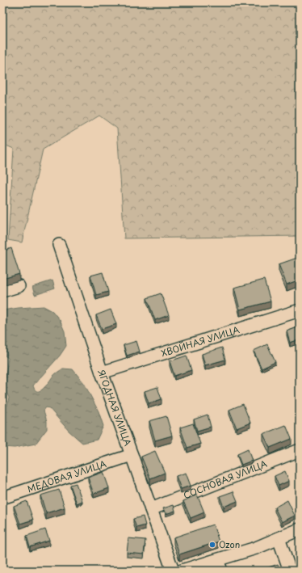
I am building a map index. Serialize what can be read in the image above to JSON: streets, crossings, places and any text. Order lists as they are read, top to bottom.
{
  "streets": {
    "street": [
      "ХВОЙНАЯ УЛИЦА",
      "ЯГОДНАЯ УЛИЦА",
      "МЕДОВАЯ УЛИЦА",
      "СОСНОВАЯ УЛИЦА"
    ]
  },
  "crossings": [
    ["ХВОЙНАЯ УЛИЦА", "ЯГОДНАЯ УЛИЦА"],
    ["ЯГОДНАЯ УЛИЦА", "МЕДОВАЯ УЛИЦА"],
    ["ЯГОДНАЯ УЛИЦА", "СОСНОВАЯ УЛИЦА"]
  ],
  "places": ["Ozon"]
}
